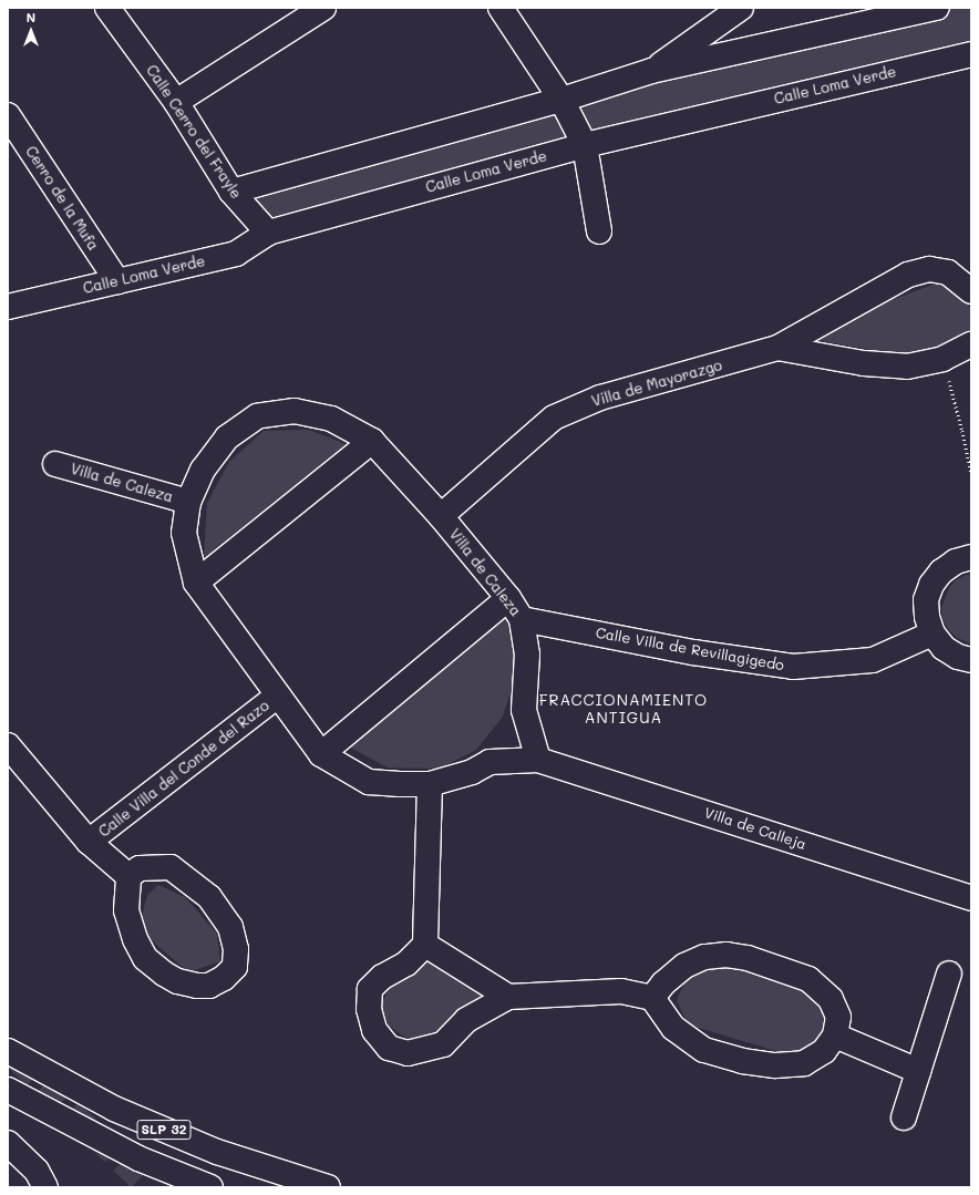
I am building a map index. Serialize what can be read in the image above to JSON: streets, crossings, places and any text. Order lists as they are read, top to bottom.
{
  "streets": {
    "main road": [
      "Calle Loma Verde",
      "Calle Cerro del Frayle",
      "Cerro de la Mufa",
      "Villa de Mayorazgo",
      "Villa de Caleza",
      "Calle Villa de Revillagigedo",
      "Calle Villa del Conde del Razo",
      "Villa de Calleja",
      "SLP 32"
    ]
  },
  "crossings": [
    ["Calle Loma Verde", "Calle Cerro del Frayle"],
    ["Calle Loma Verde", "Cerro de la Mufa"],
    ["Villa de Mayorazgo", "Villa de Caleza"],
    ["Villa de Caleza", "Calle Villa de Revillagigedo"],
    ["Villa de Caleza", "Calle Villa del Conde del Razo"],
    ["Villa de Caleza", "Villa de Calleja"]
  ],
  "districts": ["FRACCIONAMIENTO ANTIGUA"],
  "north": "top"
}
